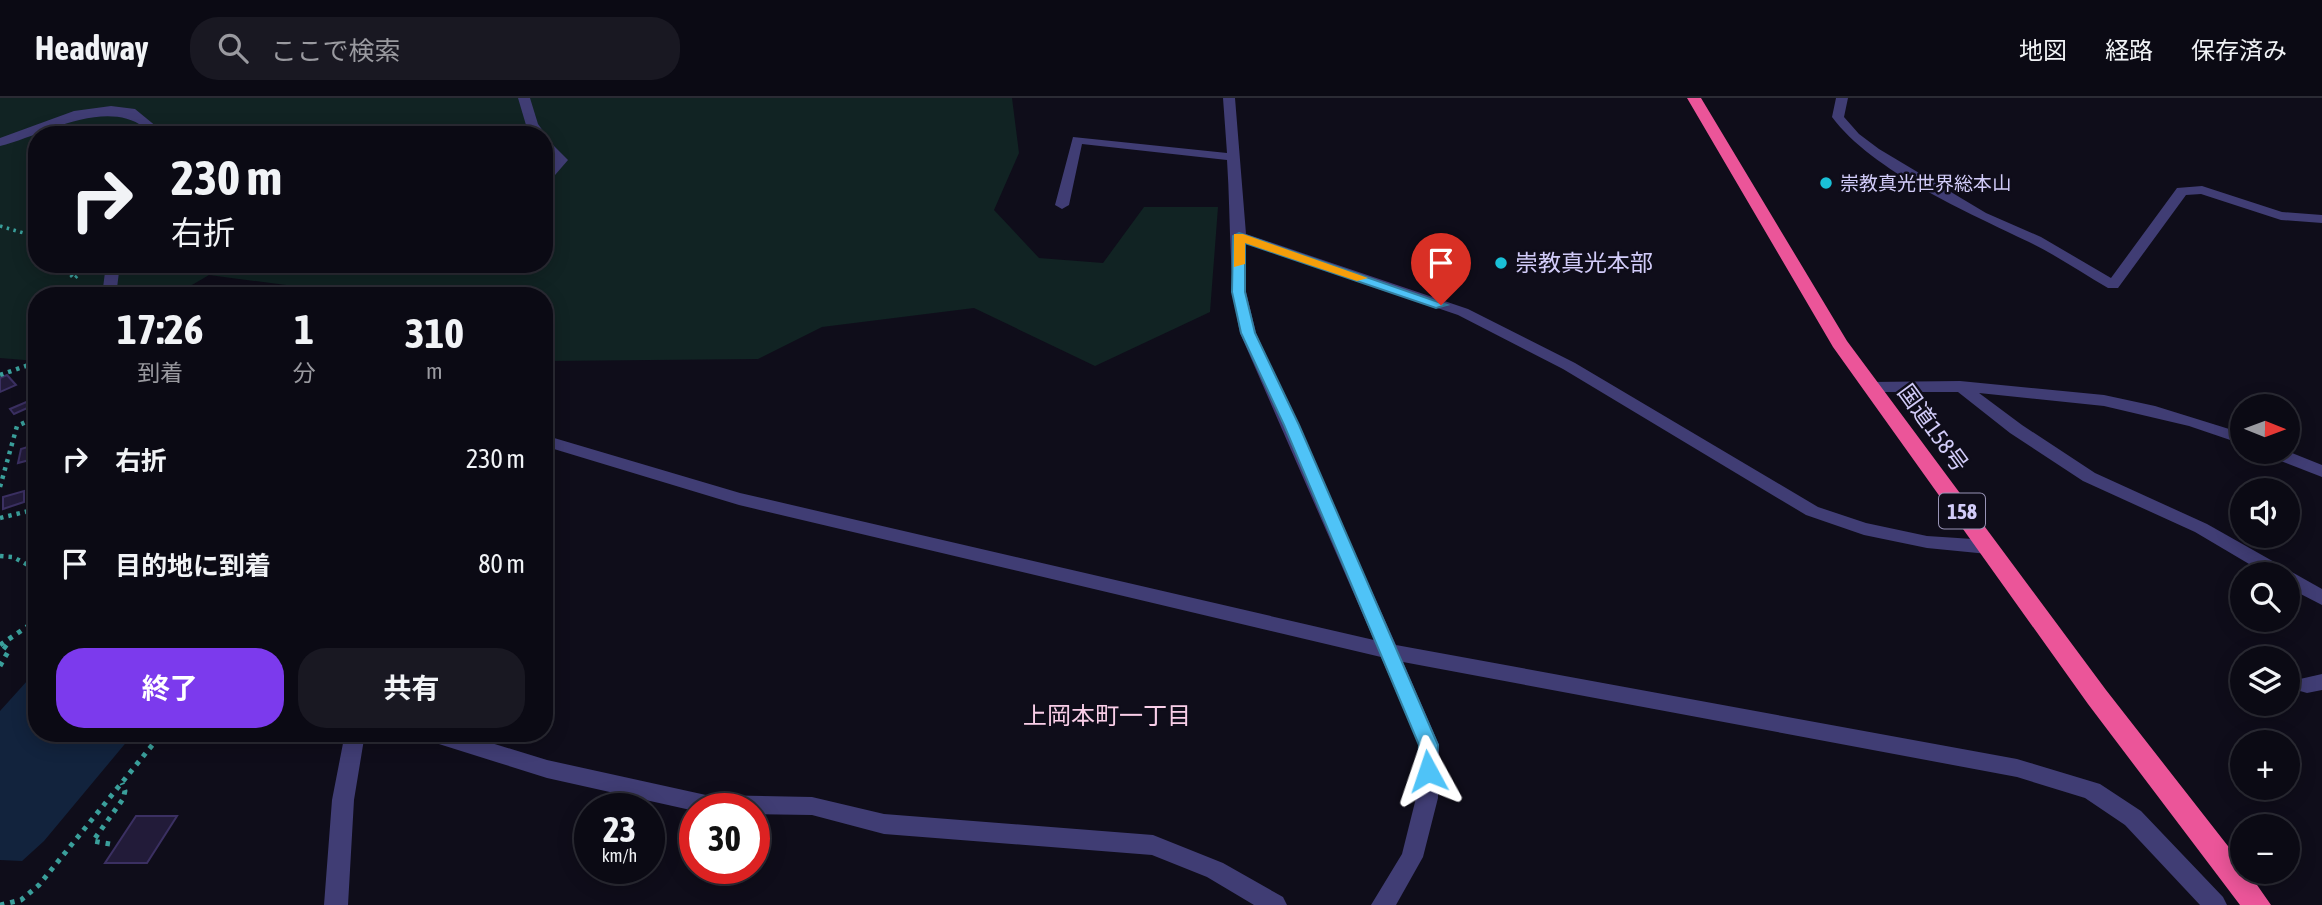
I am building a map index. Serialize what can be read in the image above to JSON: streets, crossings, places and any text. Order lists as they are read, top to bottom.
{
  "streets": {
    "highway": ["国道158号", "158"]
  },
  "districts": ["上岡本町一丁目"],
  "places": ["崇教真光世界総本山", "崇教真光本部"],
  "north": "right",
  "page": {
    "header": "Headway",
    "search": "ここで検索",
    "nav": ["地図", "経路", "保存済み"],
    "turn": ["230 m", "右折"],
    "eta": [
      "17:26",
      "到着",
      "1",
      "分",
      "310",
      "m"
    ],
    "map_buttons": ["+", "−"],
    "list": [
      {
        "name": "右折",
        "value": "230 m"
      },
      {
        "name": "目的地に到着",
        "value": "80 m"
      }
    ],
    "buttons": ["終了", "共有"],
    "speed": "23 km/h",
    "limit": "30"
  }
}
